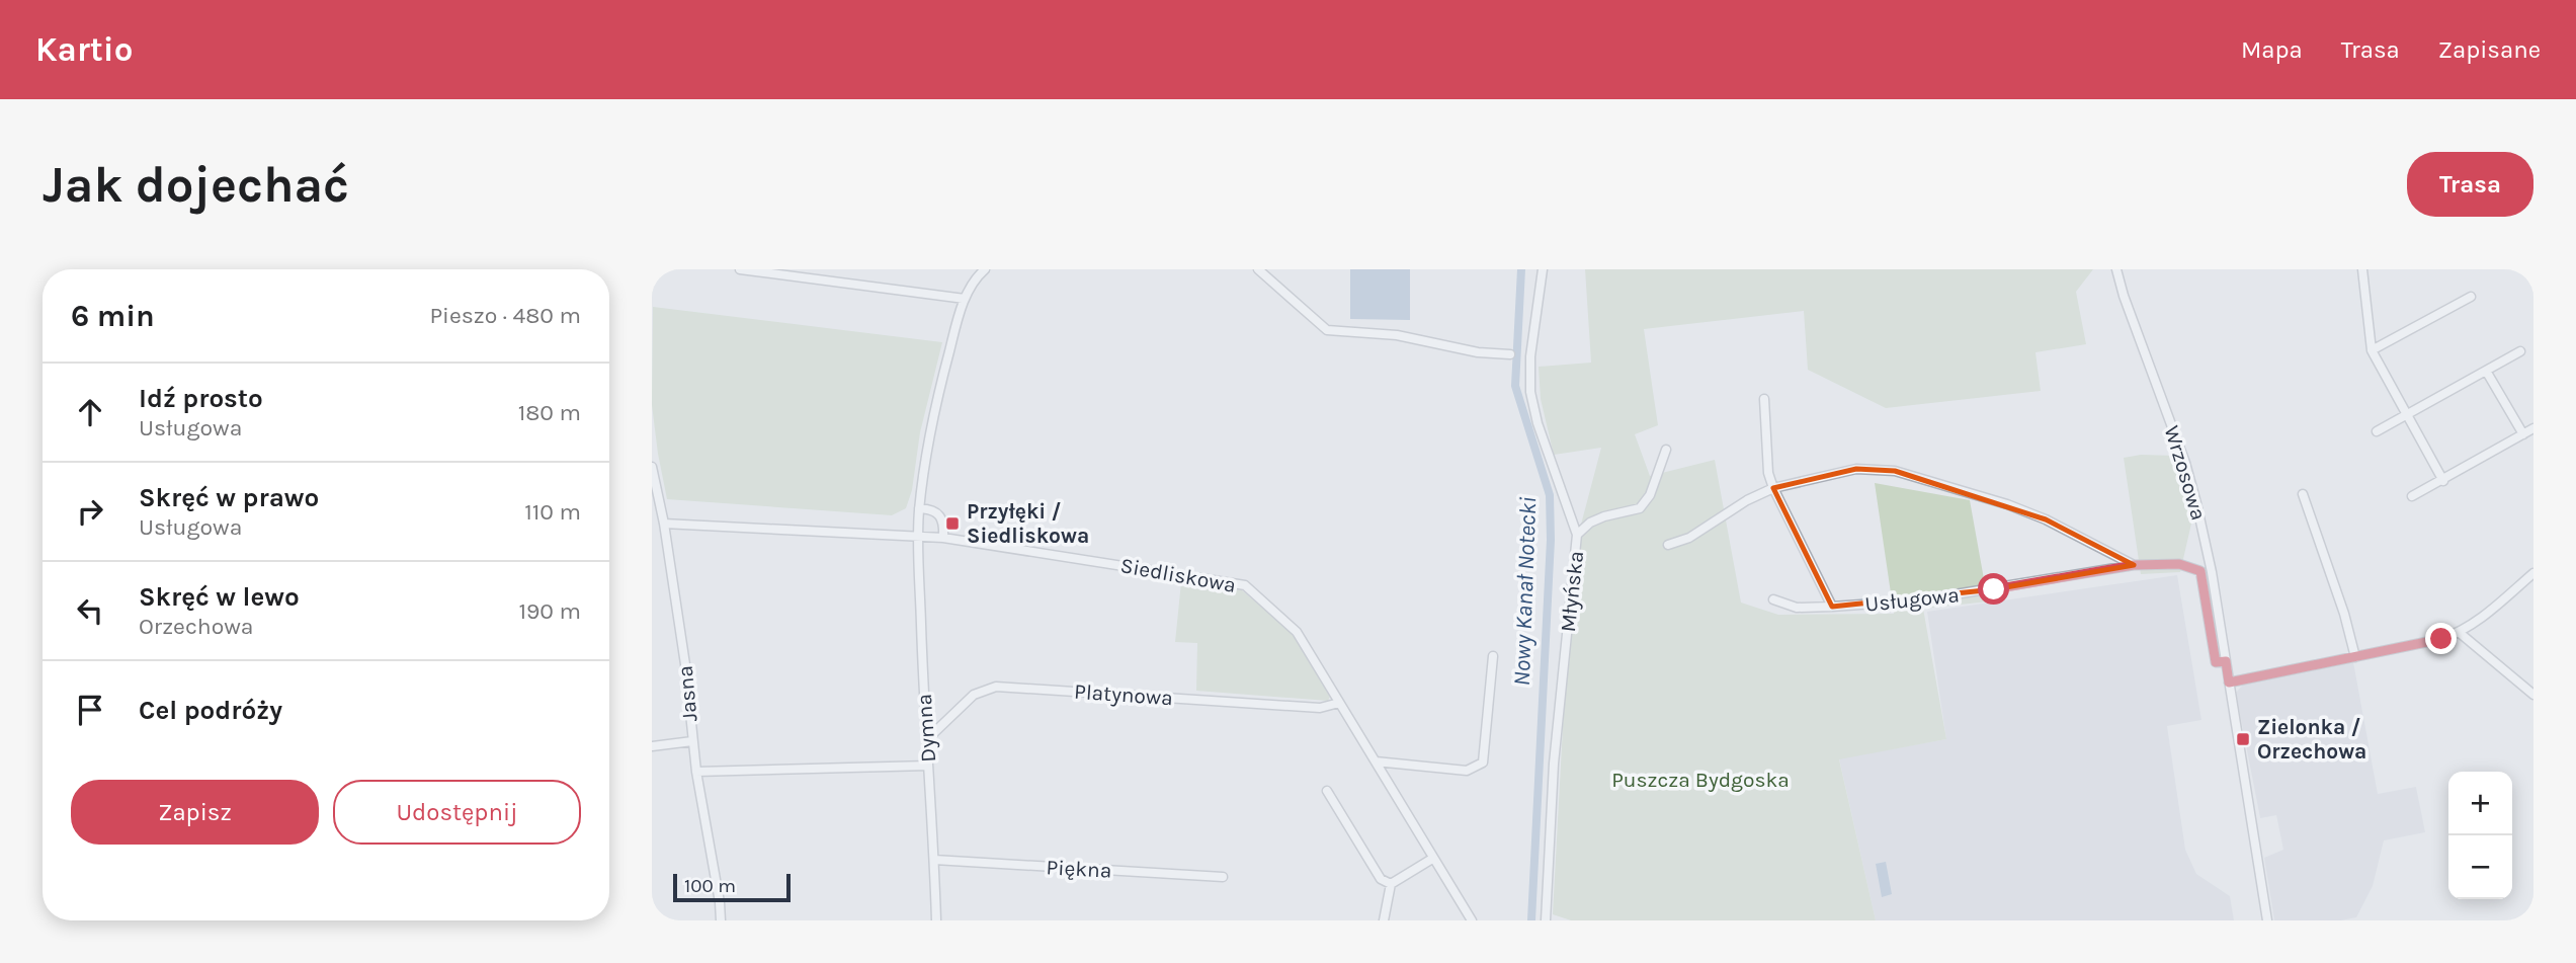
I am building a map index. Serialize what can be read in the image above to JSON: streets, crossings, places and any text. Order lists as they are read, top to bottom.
{
  "streets": {
    "street": [
      "Wrzosowa",
      "Siedliskowa",
      "Młyńska",
      "Usługowa",
      "Jasna",
      "Platynowa",
      "Dymna",
      "Piękna"
    ]
  },
  "crossings": [
    ["Wrzosowa", "Usługowa"],
    ["Siedliskowa", "Jasna"],
    ["Siedliskowa", "Platynowa"],
    ["Siedliskowa", "Dymna"],
    ["Platynowa", "Dymna"],
    ["Dymna", "Piękna"]
  ],
  "water": ["Nowy Kanał Notecki"],
  "parks": ["Puszcza Bydgoska"],
  "places": {
    "transit": ["Przyłęki / Siedliskowa", "Zielonka / Orzechowa"]
  },
  "scale_bar": "100 m",
  "page": {
    "header": "Kartio",
    "nav": ["Mapa", "Trasa", "Zapisane"],
    "buttons": [
      "Trasa",
      ["Zapisz", "Udostępnij"]
    ],
    "title": "Jak dojechać",
    "heading": ["6 min", "Pieszo · 480 m"],
    "list": [
      ["Idź prosto", "Usługowa", "180 m"],
      ["Skręć w prawo", "Usługowa", "110 m"],
      ["Skręć w lewo", "Orzechowa", "190 m"],
      "Cel podróży"
    ],
    "map_buttons": ["+", "−"],
    "scale": "100 m"
  }
}
